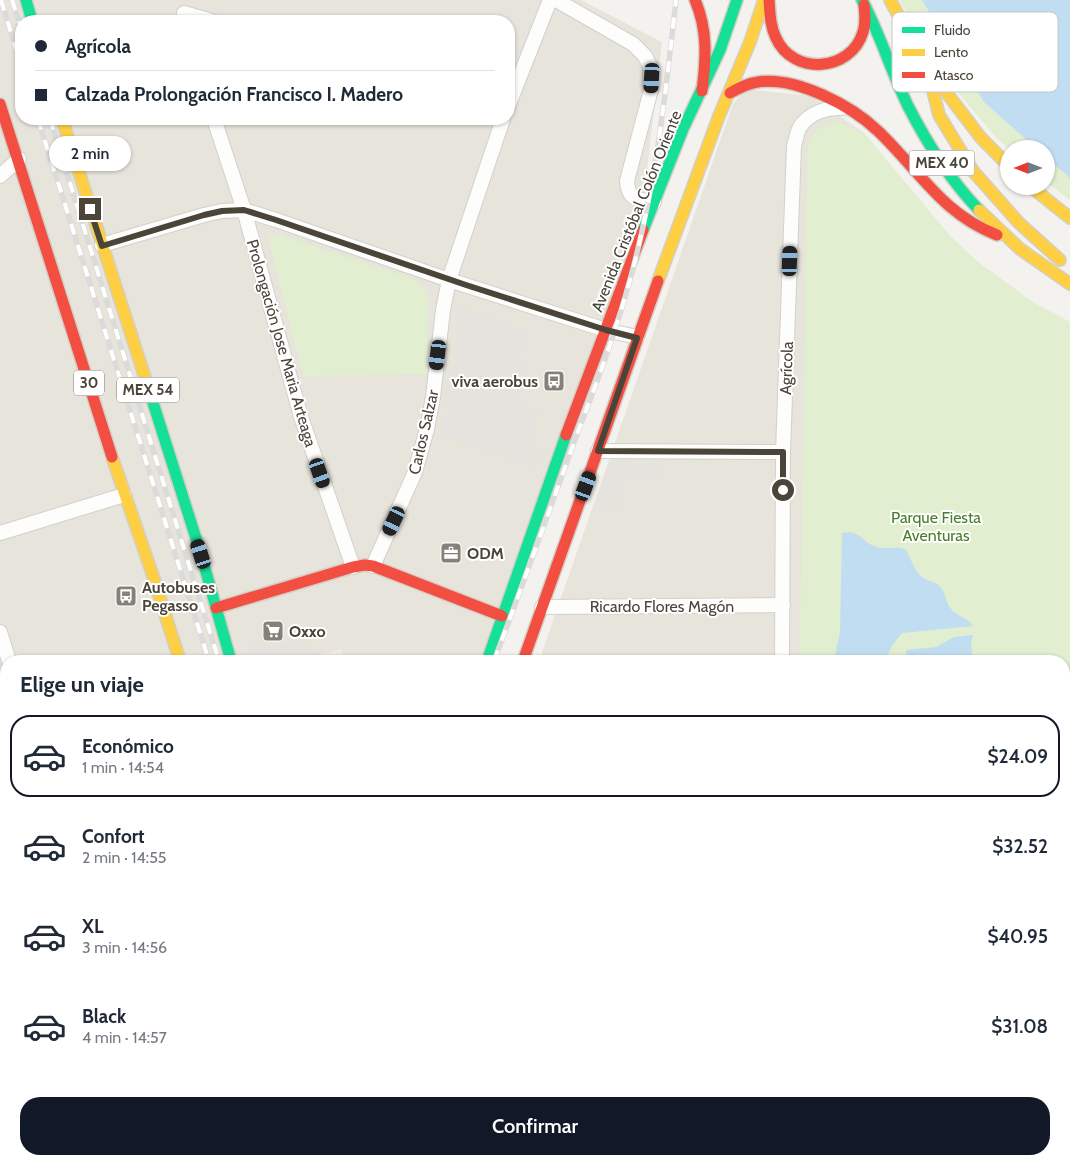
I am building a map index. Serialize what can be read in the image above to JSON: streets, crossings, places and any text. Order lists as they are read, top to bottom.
{
  "streets": {
    "main road": [
      "MEX 40",
      "Avenida Cristóbal Colón Oriente",
      "30",
      "MEX 54"
    ],
    "street": [
      "Prolongación Jose Maria Arteaga",
      "Agrícola",
      "Carlos Salzar",
      "Ricardo Flores Magón"
    ]
  },
  "crossings": [
    ["Agrícola", "Ricardo Flores Magón"]
  ],
  "parks": ["Parque Fiesta Aventuras"],
  "places": {
    "bus stop": ["viva aerobus", "Autobuses Pegasso"],
    "office": ["ODM"],
    "supermarket": ["Oxxo"]
  },
  "legend": ["Fluido", "Lento", "Atasco"],
  "north": "left",
  "page": {
    "banner": ["Agrícola", "Calzada Prolongación Francisco I. Madero"],
    "bubble": "2 min",
    "heading": "Elige un viaje",
    "list": [
      {
        "name": "Económico",
        "note": "1 min · 14:54",
        "value": "$24.09"
      },
      {
        "name": "Confort",
        "note": "2 min · 14:55",
        "value": "$32.52"
      },
      {
        "name": "XL",
        "note": "3 min · 14:56",
        "value": "$40.95"
      },
      {
        "name": "Black",
        "note": "4 min · 14:57",
        "value": "$31.08"
      }
    ],
    "buttons": "Confirmar"
  }
}
